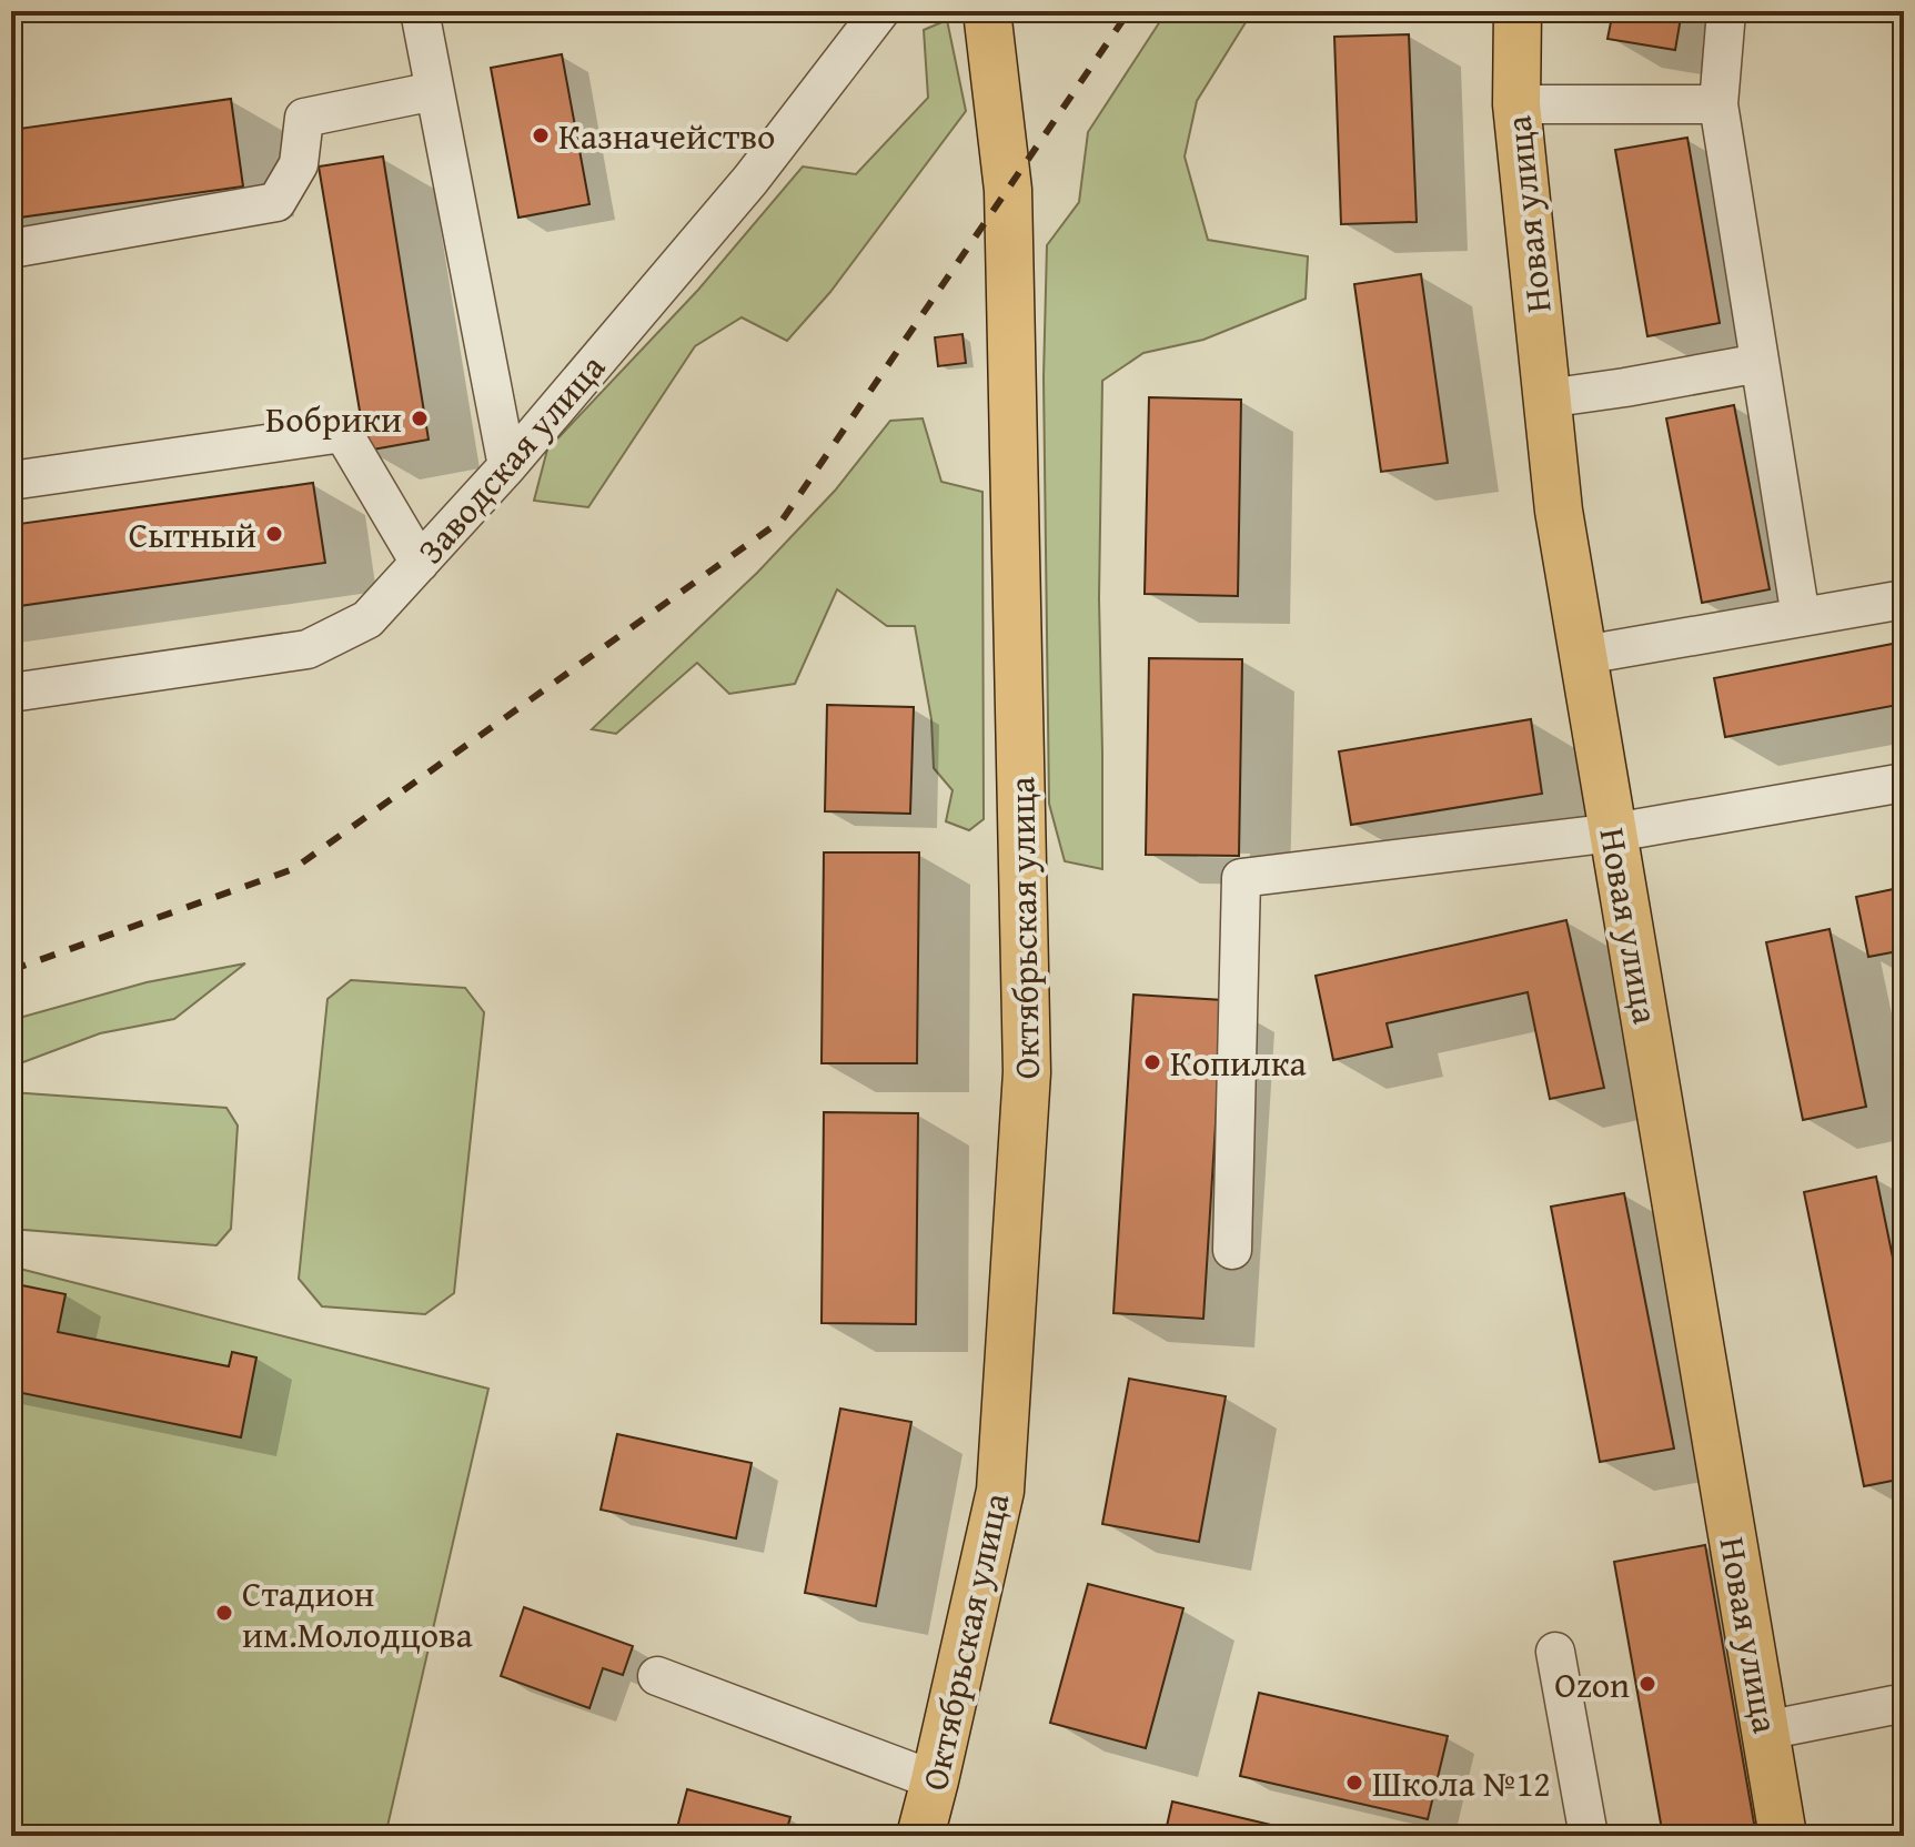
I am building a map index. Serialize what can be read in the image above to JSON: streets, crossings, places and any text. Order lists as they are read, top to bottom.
{
  "streets": {
    "main road": ["Новая улица", "Октябрьская улица"],
    "street": ["Заводская улица"]
  },
  "places": [
    "Казначейство",
    "Бобрики",
    "Сытный",
    "Копилка",
    "Стадион им.Молодцова",
    "Ozon",
    "Школа №12"
  ]
}
